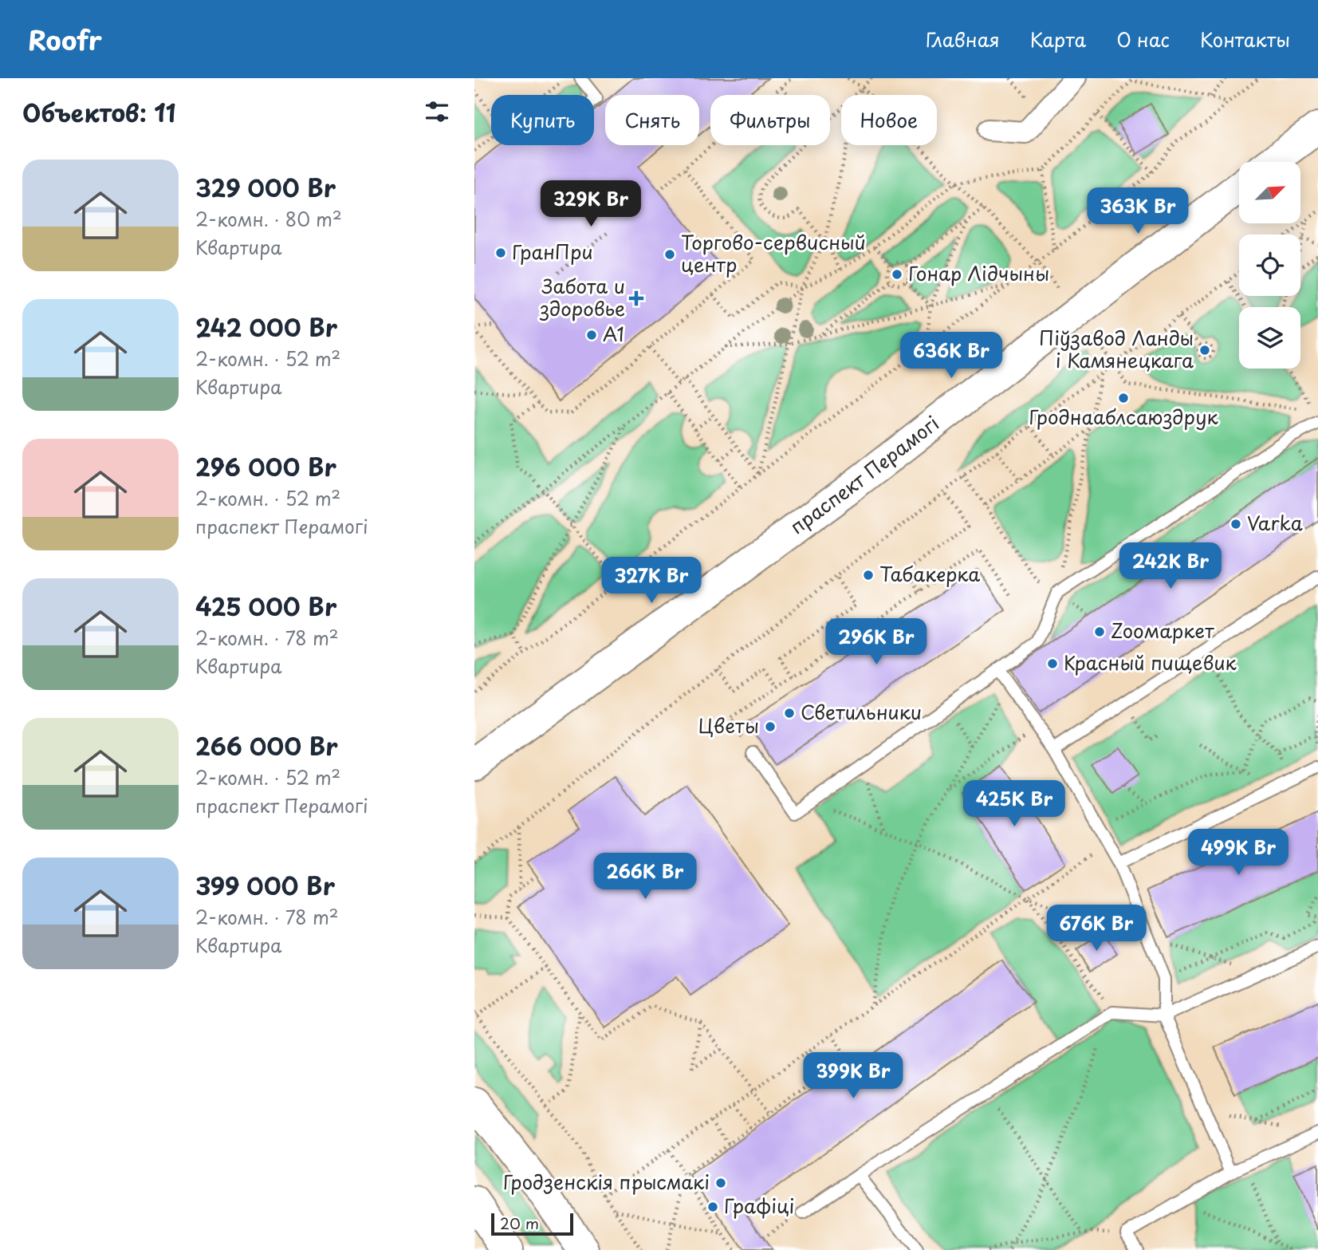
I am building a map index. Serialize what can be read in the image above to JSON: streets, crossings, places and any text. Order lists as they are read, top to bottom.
{
  "streets": {
    "main road": ["праспект Перамогі"]
  },
  "places": {
    "other": [
      "ГранПри",
      "Торгово-сервисный центр",
      "Гонар Лідчыны",
      "A1",
      "Піўзавод Ланды і Камянецкага",
      "Гроднааблсаюздрук",
      "Varka",
      "Табакерка",
      "Zooмаркет",
      "Красный пищевик",
      "Светильники",
      "Цветы",
      "Гродзенскія прысмакі",
      "Графіці"
    ],
    "health": ["Забота и здоровье"]
  },
  "scale_bar": "20 m",
  "north": "top right",
  "page": {
    "header": "Roofr",
    "nav": [
      "Главная",
      "Карта",
      "О нас",
      "Контакты"
    ],
    "heading": "Объектов: 11",
    "chip": [
      "Купить",
      "Снять",
      "Фильтры",
      "Новое"
    ],
    "list": [
      {
        "name": "329 000 Br",
        "note": "2-комн. · 80 m² · Квартира"
      },
      {
        "name": "242 000 Br",
        "note": "2-комн. · 52 m² · Квартира"
      },
      {
        "name": "296 000 Br",
        "note": "2-комн. · 52 m² · праспект Перамогі"
      },
      {
        "name": "425 000 Br",
        "note": "2-комн. · 78 m² · Квартира"
      },
      {
        "name": "266 000 Br",
        "note": "2-комн. · 52 m² · праспект Перамогі"
      },
      {
        "name": "399 000 Br",
        "note": "2-комн. · 78 m² · Квартира"
      }
    ],
    "price": [
      "329K Br",
      "363K Br",
      "636K Br",
      "242K Br",
      "327K Br",
      "296K Br",
      "425K Br",
      "499K Br",
      "266K Br",
      "676K Br",
      "399K Br"
    ],
    "scale": "20 m"
  }
}
